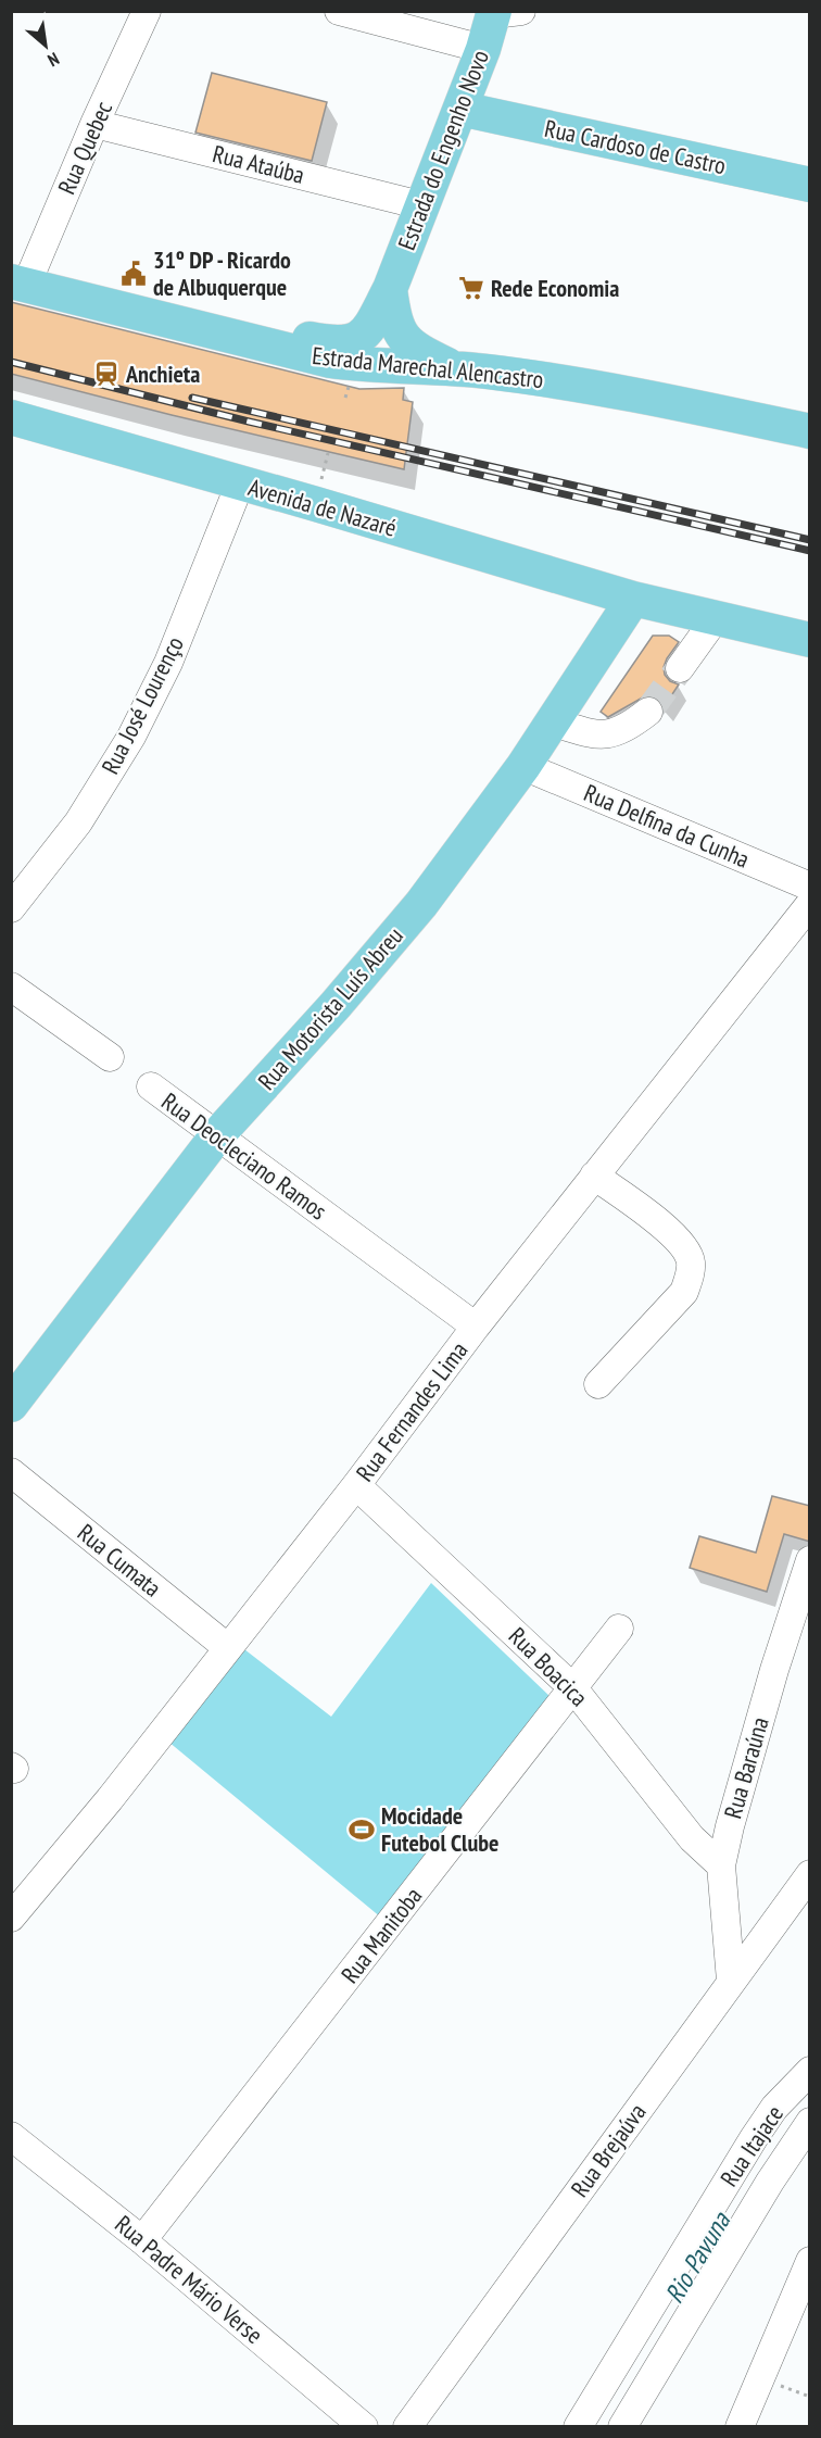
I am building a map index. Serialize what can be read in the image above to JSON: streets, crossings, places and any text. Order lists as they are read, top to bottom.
{
  "streets": {
    "main road": [
      "Rua Cardoso de Castro",
      "Estrada do Engenho Novo",
      "Estrada Marechal Alencastro",
      "Avenida de Nazaré",
      "Rua Motorista Luís Abreu"
    ],
    "street": [
      "Rua Quebec",
      "Rua Ataúba",
      "Rua José Lourenço",
      "Rua Delfina da Cunha",
      "Rua Deocleciano Ramos",
      "Rua Fernandes Lima",
      "Rua Cumata",
      "Rua Boacica",
      "Rua Baraúna",
      "Rua Manitoba",
      "Rua Itajace",
      "Rua Brejaúva",
      "Rua Padre Mário Verse"
    ]
  },
  "crossings": [
    ["Rua Cardoso de Castro", "Estrada do Engenho Novo"],
    ["Rua Quebec", "Rua Ataúba"],
    ["Rua Quebec", "Estrada Marechal Alencastro"],
    ["Estrada do Engenho Novo", "Rua Ataúba"],
    ["Estrada do Engenho Novo", "Estrada Marechal Alencastro"],
    ["Avenida de Nazaré", "Rua José Lourenço"],
    ["Avenida de Nazaré", "Rua Motorista Luís Abreu"],
    ["Rua Delfina da Cunha", "Rua Motorista Luís Abreu"],
    ["Rua Motorista Luís Abreu", "Rua Deocleciano Ramos"],
    ["Rua Deocleciano Ramos", "Rua Fernandes Lima"],
    ["Rua Fernandes Lima", "Rua Cumata"],
    ["Rua Fernandes Lima", "Rua Boacica"],
    ["Rua Boacica", "Rua Baraúna"],
    ["Rua Boacica", "Rua Manitoba"],
    ["Rua Baraúna", "Rua Brejaúva"],
    ["Rua Manitoba", "Rua Padre Mário Verse"]
  ],
  "water": ["Rio Pavuna"],
  "places": {
    "public building": ["31º DP - Ricardo de Albuquerque"],
    "supermarket": ["Rede Economia"],
    "station": ["Anchieta"],
    "sports": ["Mocidade Futebol Clube"]
  },
  "north": "bottom right"
}
